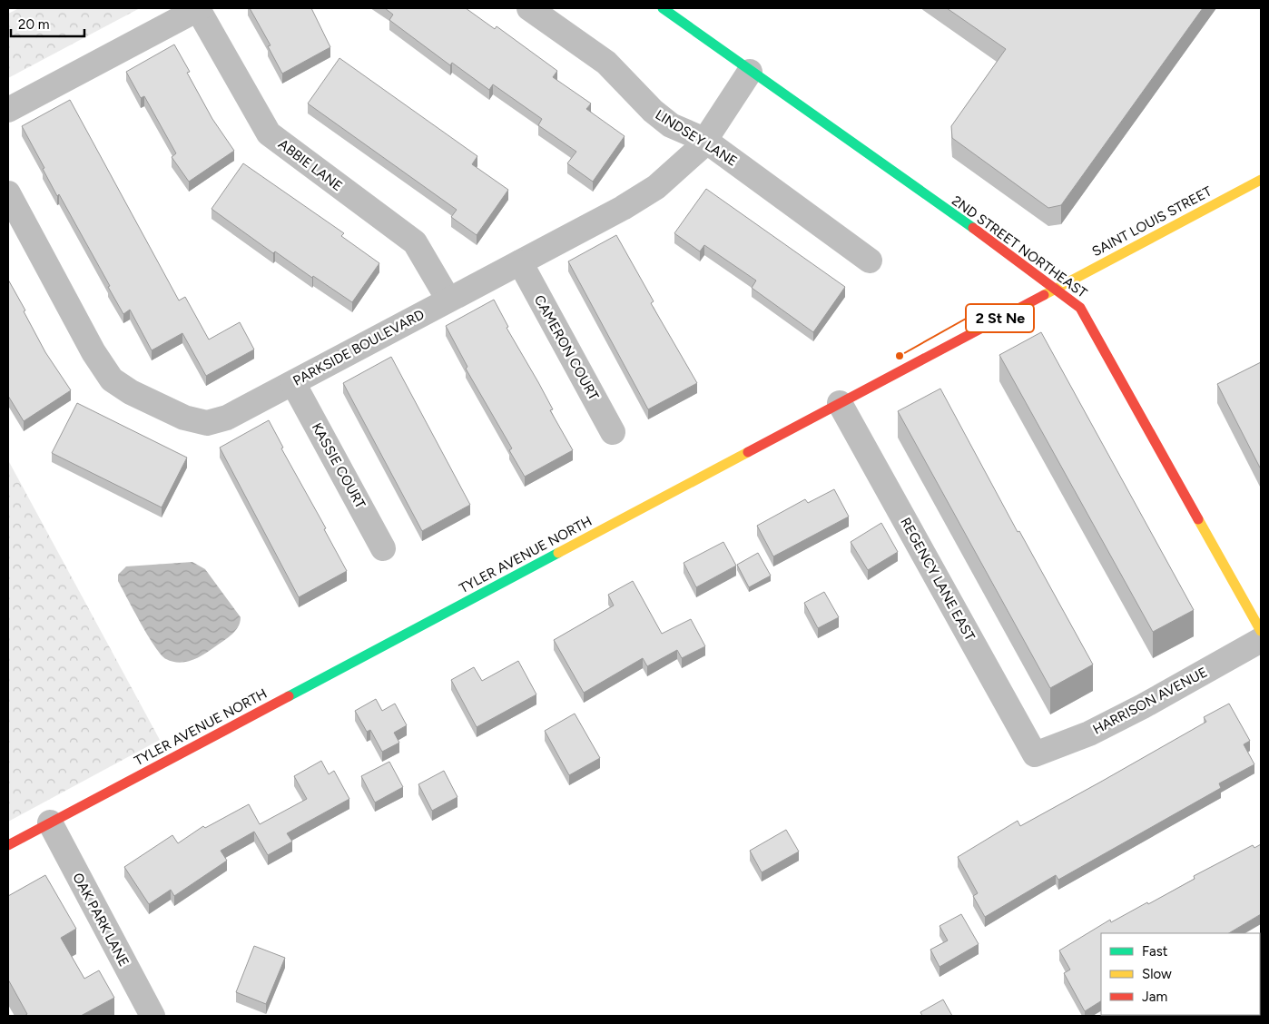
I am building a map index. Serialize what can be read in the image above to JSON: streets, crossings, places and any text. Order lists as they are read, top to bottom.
{
  "streets": {
    "street": [
      "LINDSEY LANE",
      "ABBIE LANE",
      "SAINT LOUIS STREET",
      "2ND STREET NORTHEAST",
      "PARKSIDE BOULEVARD",
      "CAMERON COURT",
      "KASSIE COURT",
      "TYLER AVENUE NORTH",
      "REGENCY LANE EAST",
      "HARRISON AVENUE",
      "OAK PARK LANE"
    ]
  },
  "crossings": [
    ["LINDSEY LANE", "PARKSIDE BOULEVARD"],
    ["ABBIE LANE", "PARKSIDE BOULEVARD"],
    ["SAINT LOUIS STREET", "2ND STREET NORTHEAST"],
    ["SAINT LOUIS STREET", "TYLER AVENUE NORTH"],
    ["2ND STREET NORTHEAST", "PARKSIDE BOULEVARD"],
    ["2ND STREET NORTHEAST", "TYLER AVENUE NORTH"],
    ["PARKSIDE BOULEVARD", "CAMERON COURT"],
    ["PARKSIDE BOULEVARD", "KASSIE COURT"],
    ["TYLER AVENUE NORTH", "REGENCY LANE EAST"],
    ["TYLER AVENUE NORTH", "OAK PARK LANE"],
    ["REGENCY LANE EAST", "HARRISON AVENUE"]
  ],
  "places": ["2 St Ne"],
  "legend": ["Fast", "Slow", "Jam"],
  "scale_bar": "20 m"
}
